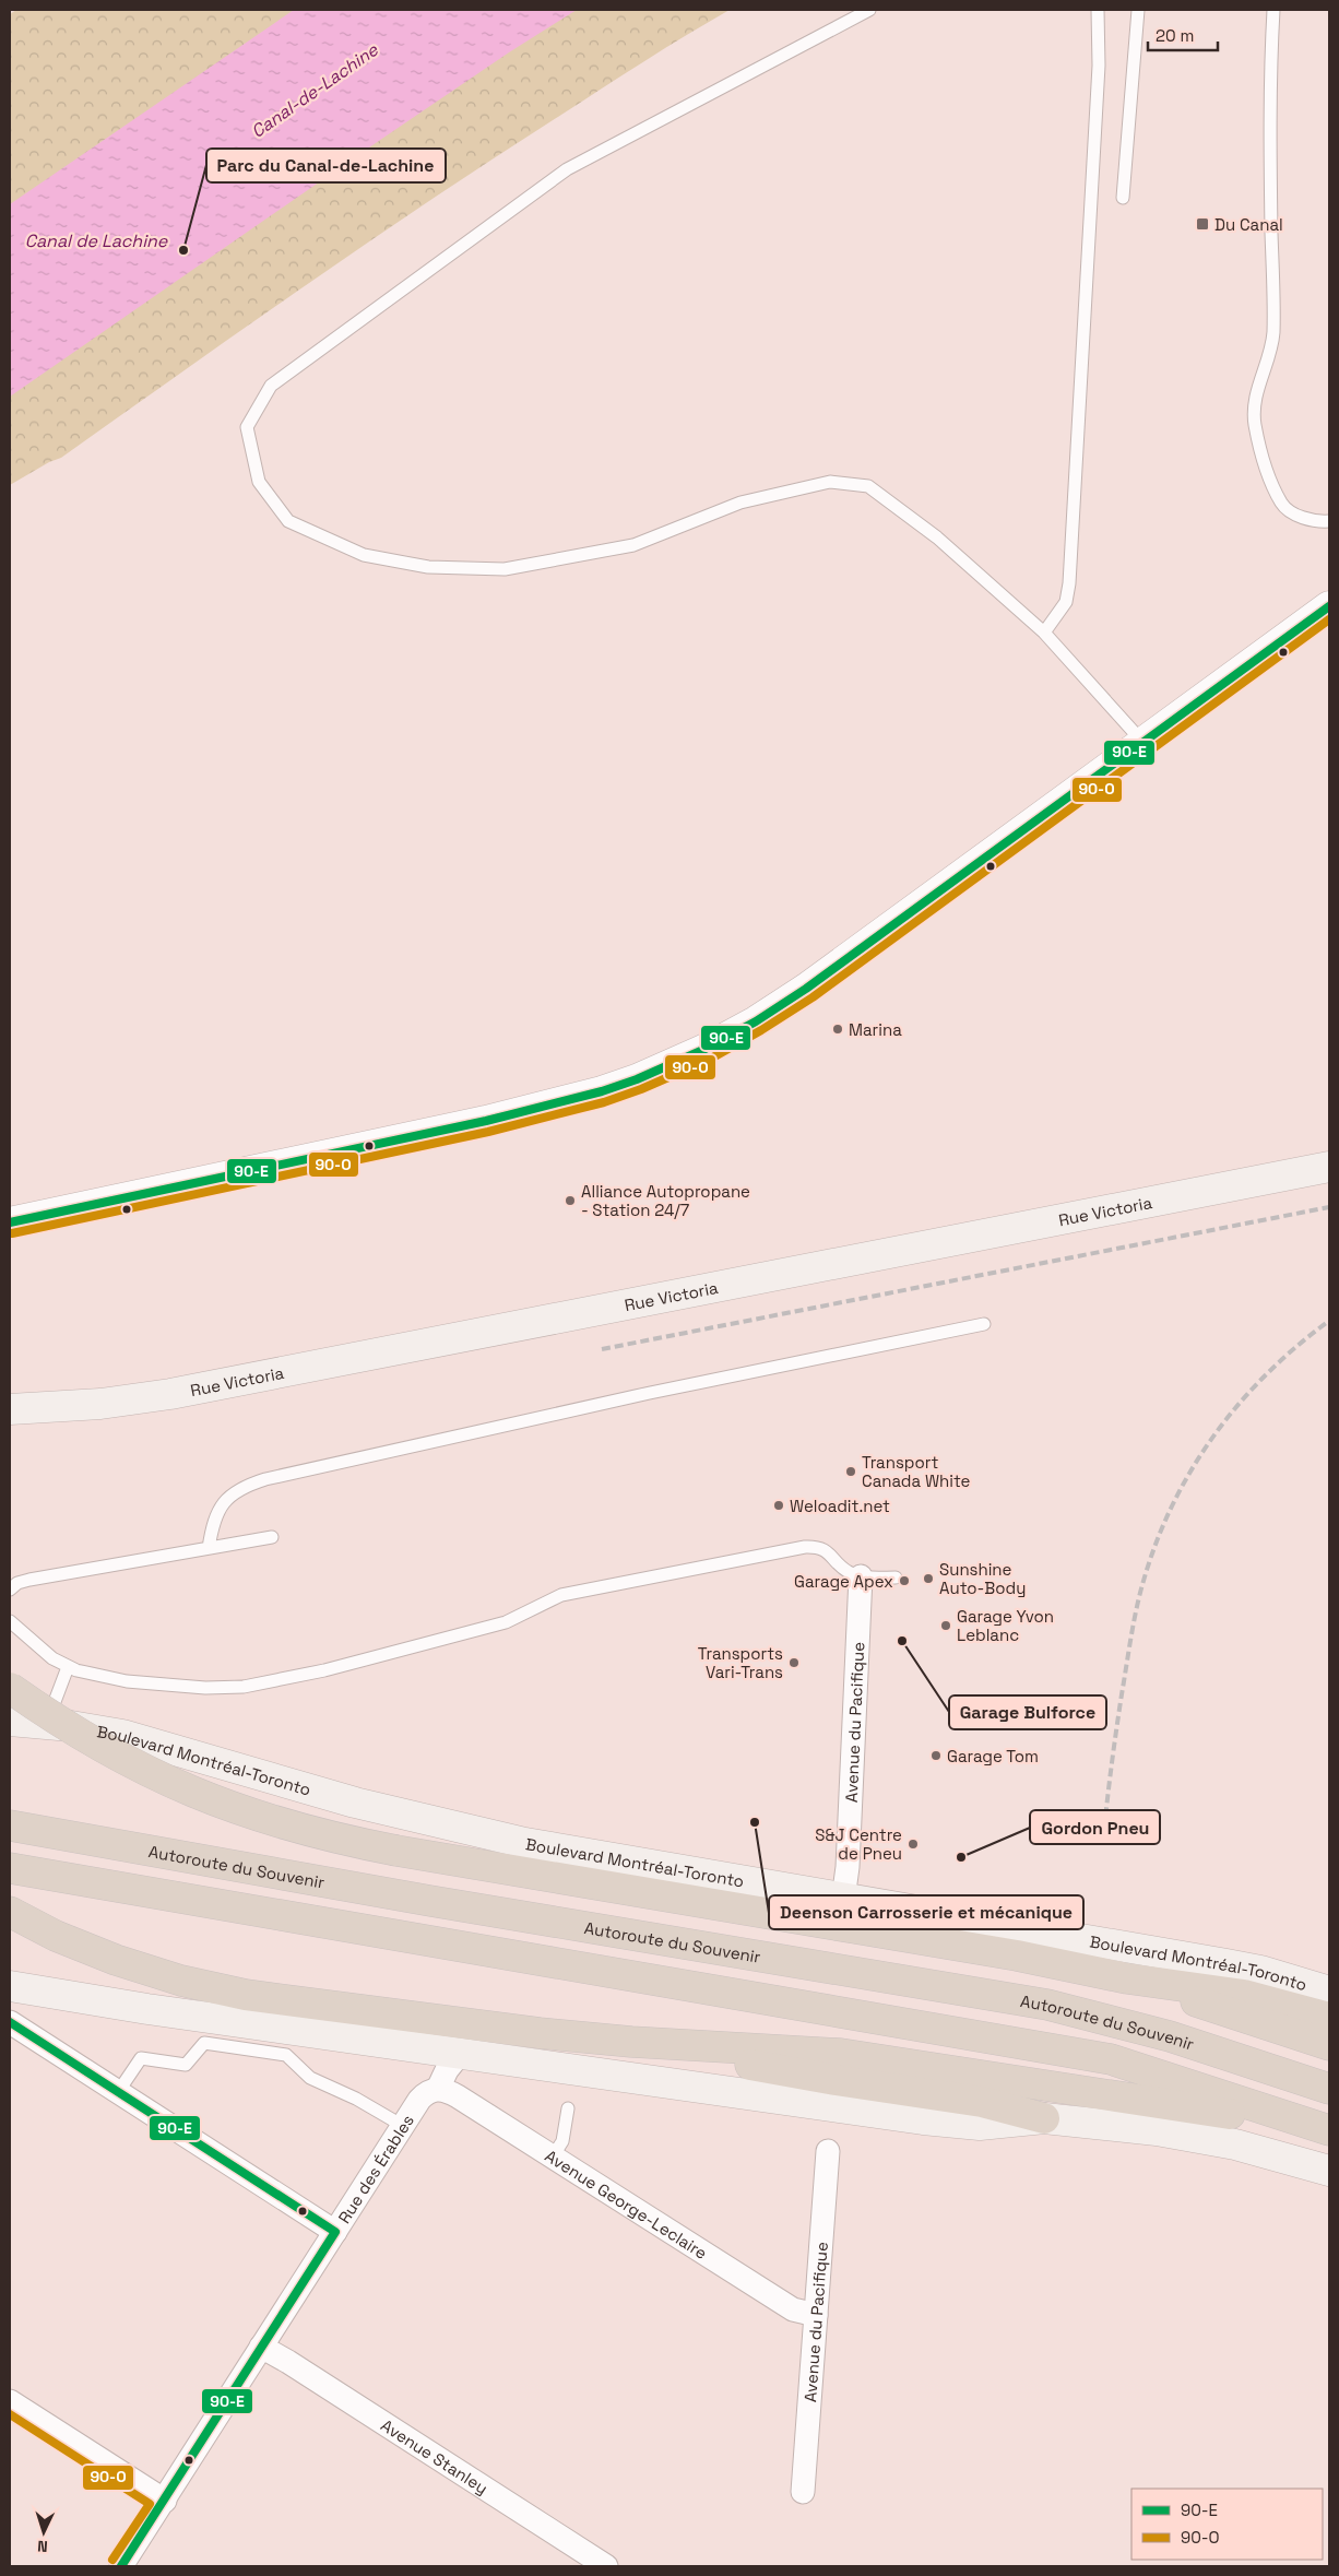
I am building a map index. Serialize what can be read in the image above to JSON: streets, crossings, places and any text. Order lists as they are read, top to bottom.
{
  "streets": {
    "highway": ["Autoroute du Souvenir"],
    "main road": ["Rue Victoria", "Boulevard Montréal-Toronto"],
    "street": [
      "Avenue du Pacifique",
      "Rue des Érables",
      "Avenue George-Leclaire",
      "Avenue Stanley"
    ]
  },
  "crossings": [
    ["Avenue du Pacifique", "Boulevard Montréal-Toronto"],
    ["Avenue du Pacifique", "Avenue George-Leclaire"],
    ["Rue des Érables", "Avenue George-Leclaire"],
    ["Rue des Érables", "Avenue Stanley"]
  ],
  "water": ["Canal-de-Lachine", "Canal de Lachine"],
  "places": {
    "transit": ["Du Canal"],
    "other": [
      "Parc du Canal-de-Lachine",
      "Marina",
      "Alliance Autopropane - Station 24/7",
      "Transport Canada White",
      "Weloadit.net",
      "Sunshine Auto-Body",
      "Garage Apex",
      "Garage Yvon Leblanc",
      "Garage Bulforce",
      "Transports Vari-Trans",
      "Garage Tom",
      "Deenson Carrosserie et mécanique",
      "S&J Centre de Pneu",
      "Gordon Pneu"
    ]
  },
  "lines": ["transit line 90-E", "transit line 90-O"],
  "legend": ["90-E", "90-O"],
  "scale_bar": "20 m",
  "north": "bottom"
}
